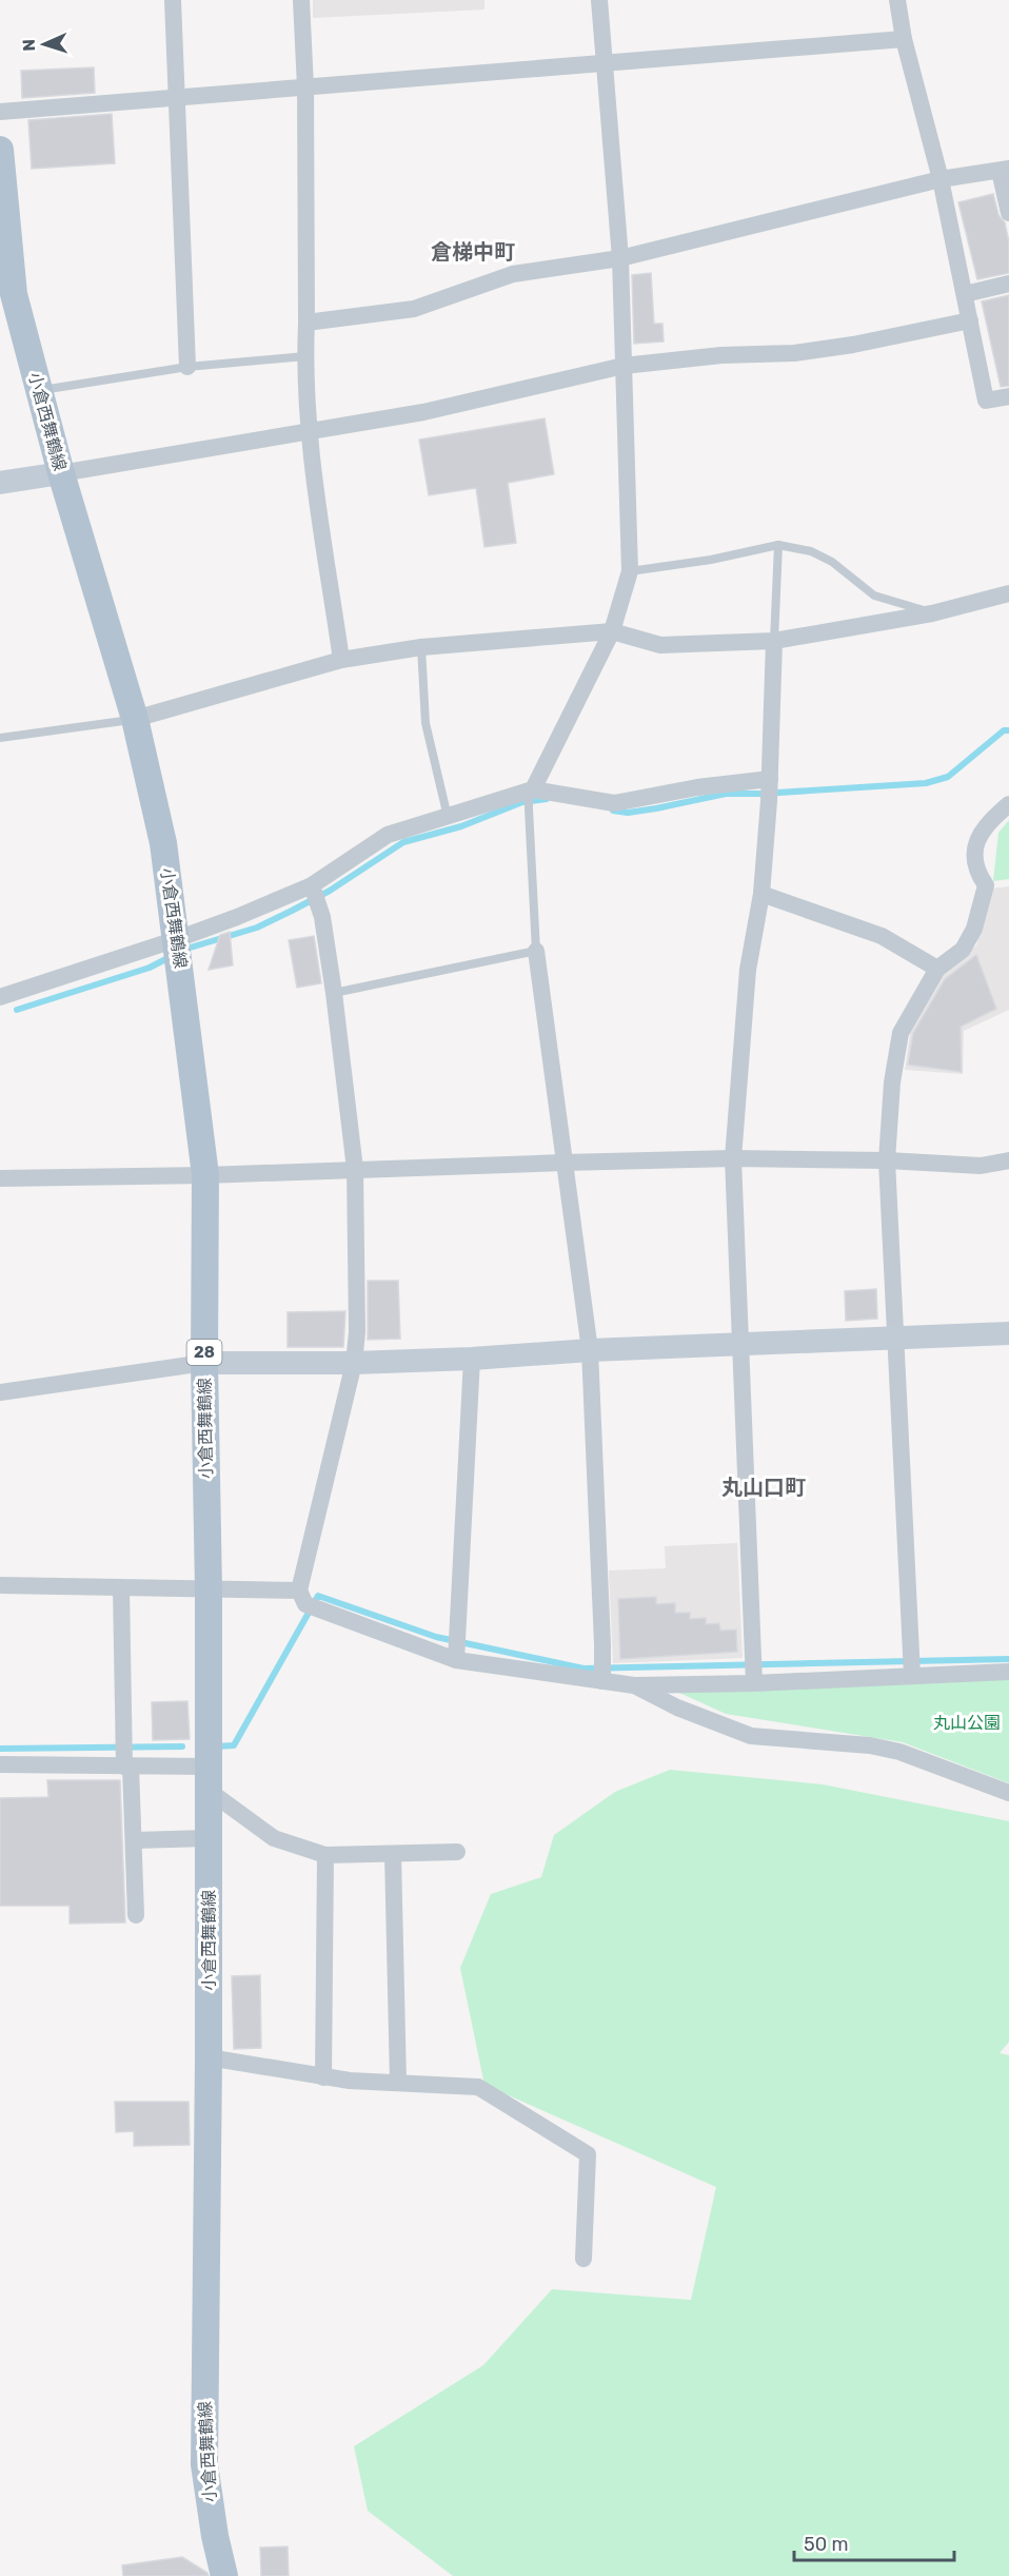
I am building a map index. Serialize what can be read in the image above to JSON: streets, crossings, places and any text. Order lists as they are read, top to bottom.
{
  "streets": {
    "main road": ["小倉西舞鶴線", "28"]
  },
  "districts": ["倉梯中町", "丸山口町"],
  "parks": ["丸山公園"],
  "scale_bar": "50 m",
  "north": "left"
}
